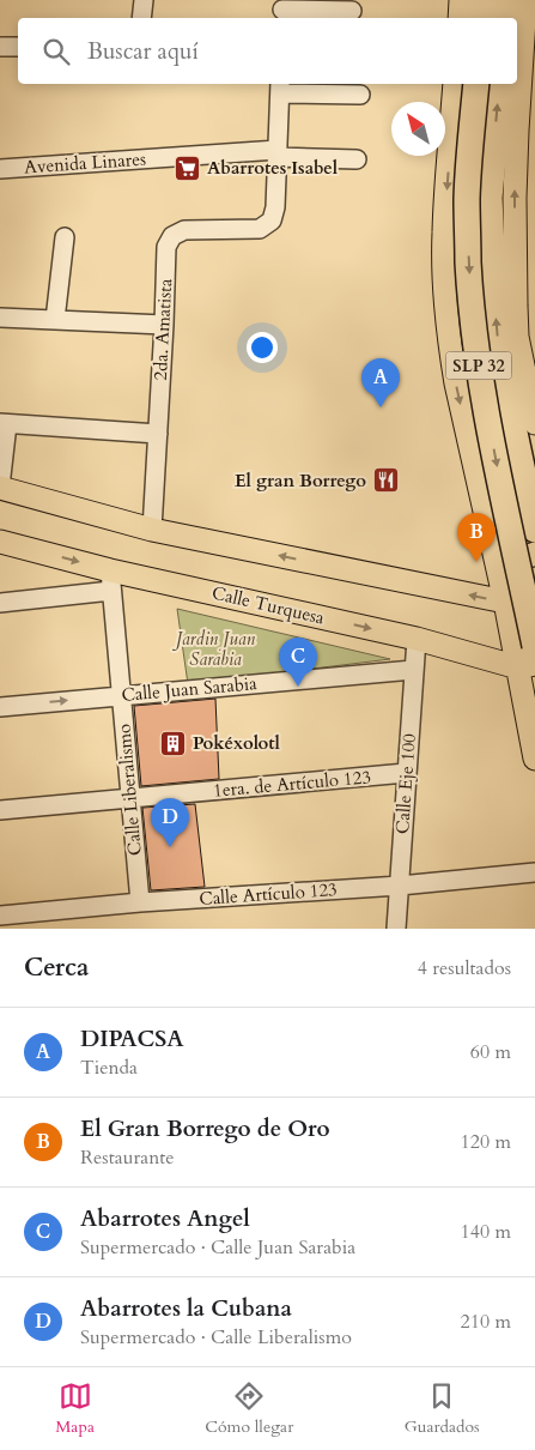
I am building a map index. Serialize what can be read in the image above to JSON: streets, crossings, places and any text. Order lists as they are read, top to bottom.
{
  "streets": {
    "highway": ["SLP 32"],
    "main road": ["Calle Turquesa"],
    "street": [
      "Avenida Linares",
      "2da. Amatista",
      "Calle Juan Sarabia",
      "1era. de Artículo 123",
      "Calle Eje 100",
      "Calle Liberalismo",
      "Calle Artículo 123"
    ]
  },
  "crossings": [
    ["Avenida Linares", "2da. Amatista"],
    ["SLP 32", "Calle Turquesa"],
    ["Calle Turquesa", "Calle Eje 100"],
    ["Calle Turquesa", "Calle Liberalismo"],
    ["Calle Juan Sarabia", "Calle Eje 100"],
    ["Calle Juan Sarabia", "Calle Liberalismo"],
    ["1era. de Artículo 123", "Calle Eje 100"],
    ["1era. de Artículo 123", "Calle Liberalismo"],
    ["Calle Eje 100", "Calle Artículo 123"],
    ["Calle Liberalismo", "Calle Artículo 123"]
  ],
  "parks": ["Jardin Juan Sarabia"],
  "places": {
    "supermarket": ["Abarrotes Isabel"],
    "restaurant": ["El gran Borrego"],
    "building": ["Pokéxolotl"]
  },
  "north": "top left",
  "page": {
    "search": "Buscar aquí",
    "pins": [
      "A",
      "B",
      "C",
      "D"
    ],
    "heading": ["Cerca", "4 resultados"],
    "list": [
      {
        "mark": "A",
        "name": "DIPACSA",
        "note": "Tienda",
        "value": "60 m"
      },
      {
        "mark": "B",
        "name": "El Gran Borrego de Oro",
        "note": "Restaurante",
        "value": "120 m"
      },
      {
        "mark": "C",
        "name": "Abarrotes Angel",
        "note": "Supermercado · Calle Juan Sarabia",
        "value": "140 m"
      },
      {
        "mark": "D",
        "name": "Abarrotes la Cubana",
        "note": "Supermercado · Calle Liberalismo",
        "value": "210 m"
      }
    ],
    "nav": ["Mapa", "Cómo llegar", "Guardados"]
  }
}
